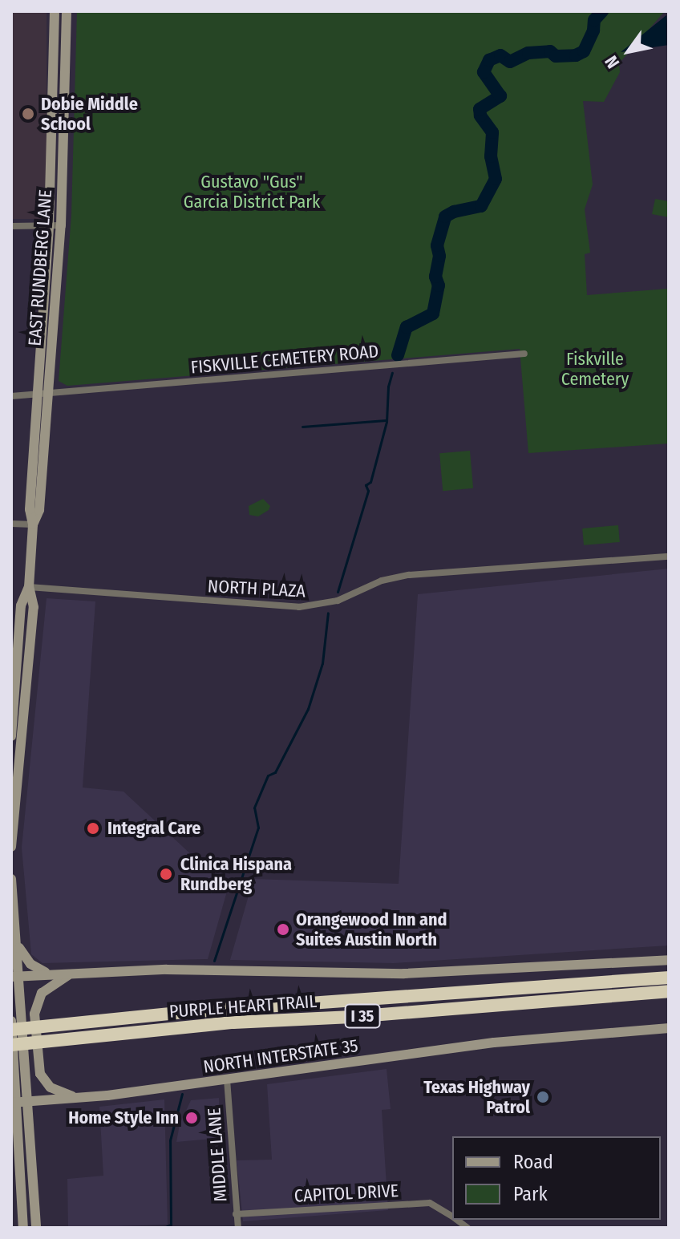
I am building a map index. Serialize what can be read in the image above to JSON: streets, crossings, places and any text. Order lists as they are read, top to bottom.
{
  "streets": {
    "highway": ["PURPLE HEART TRAIL", "I 35"],
    "main road": ["EAST RUNDBERG LANE", "NORTH INTERSTATE 35"],
    "street": [
      "FISKVILLE CEMETERY ROAD",
      "NORTH PLAZA",
      "MIDDLE LANE",
      "CAPITOL DRIVE"
    ]
  },
  "crossings": [
    ["EAST RUNDBERG LANE", "FISKVILLE CEMETERY ROAD"],
    ["EAST RUNDBERG LANE", "NORTH PLAZA"],
    ["NORTH INTERSTATE 35", "MIDDLE LANE"],
    ["MIDDLE LANE", "CAPITOL DRIVE"]
  ],
  "parks": ["Gustavo \"Gus\" Garcia District Park", "Fiskville Cemetery"],
  "places": [
    "Dobie Middle School",
    "Integral Care",
    "Clinica Hispana Rundberg",
    "Orangewood Inn and Suites Austin North",
    "Texas Highway Patrol",
    "Home Style Inn"
  ],
  "legend": ["Road", "Park"],
  "north": "bottom left"
}
